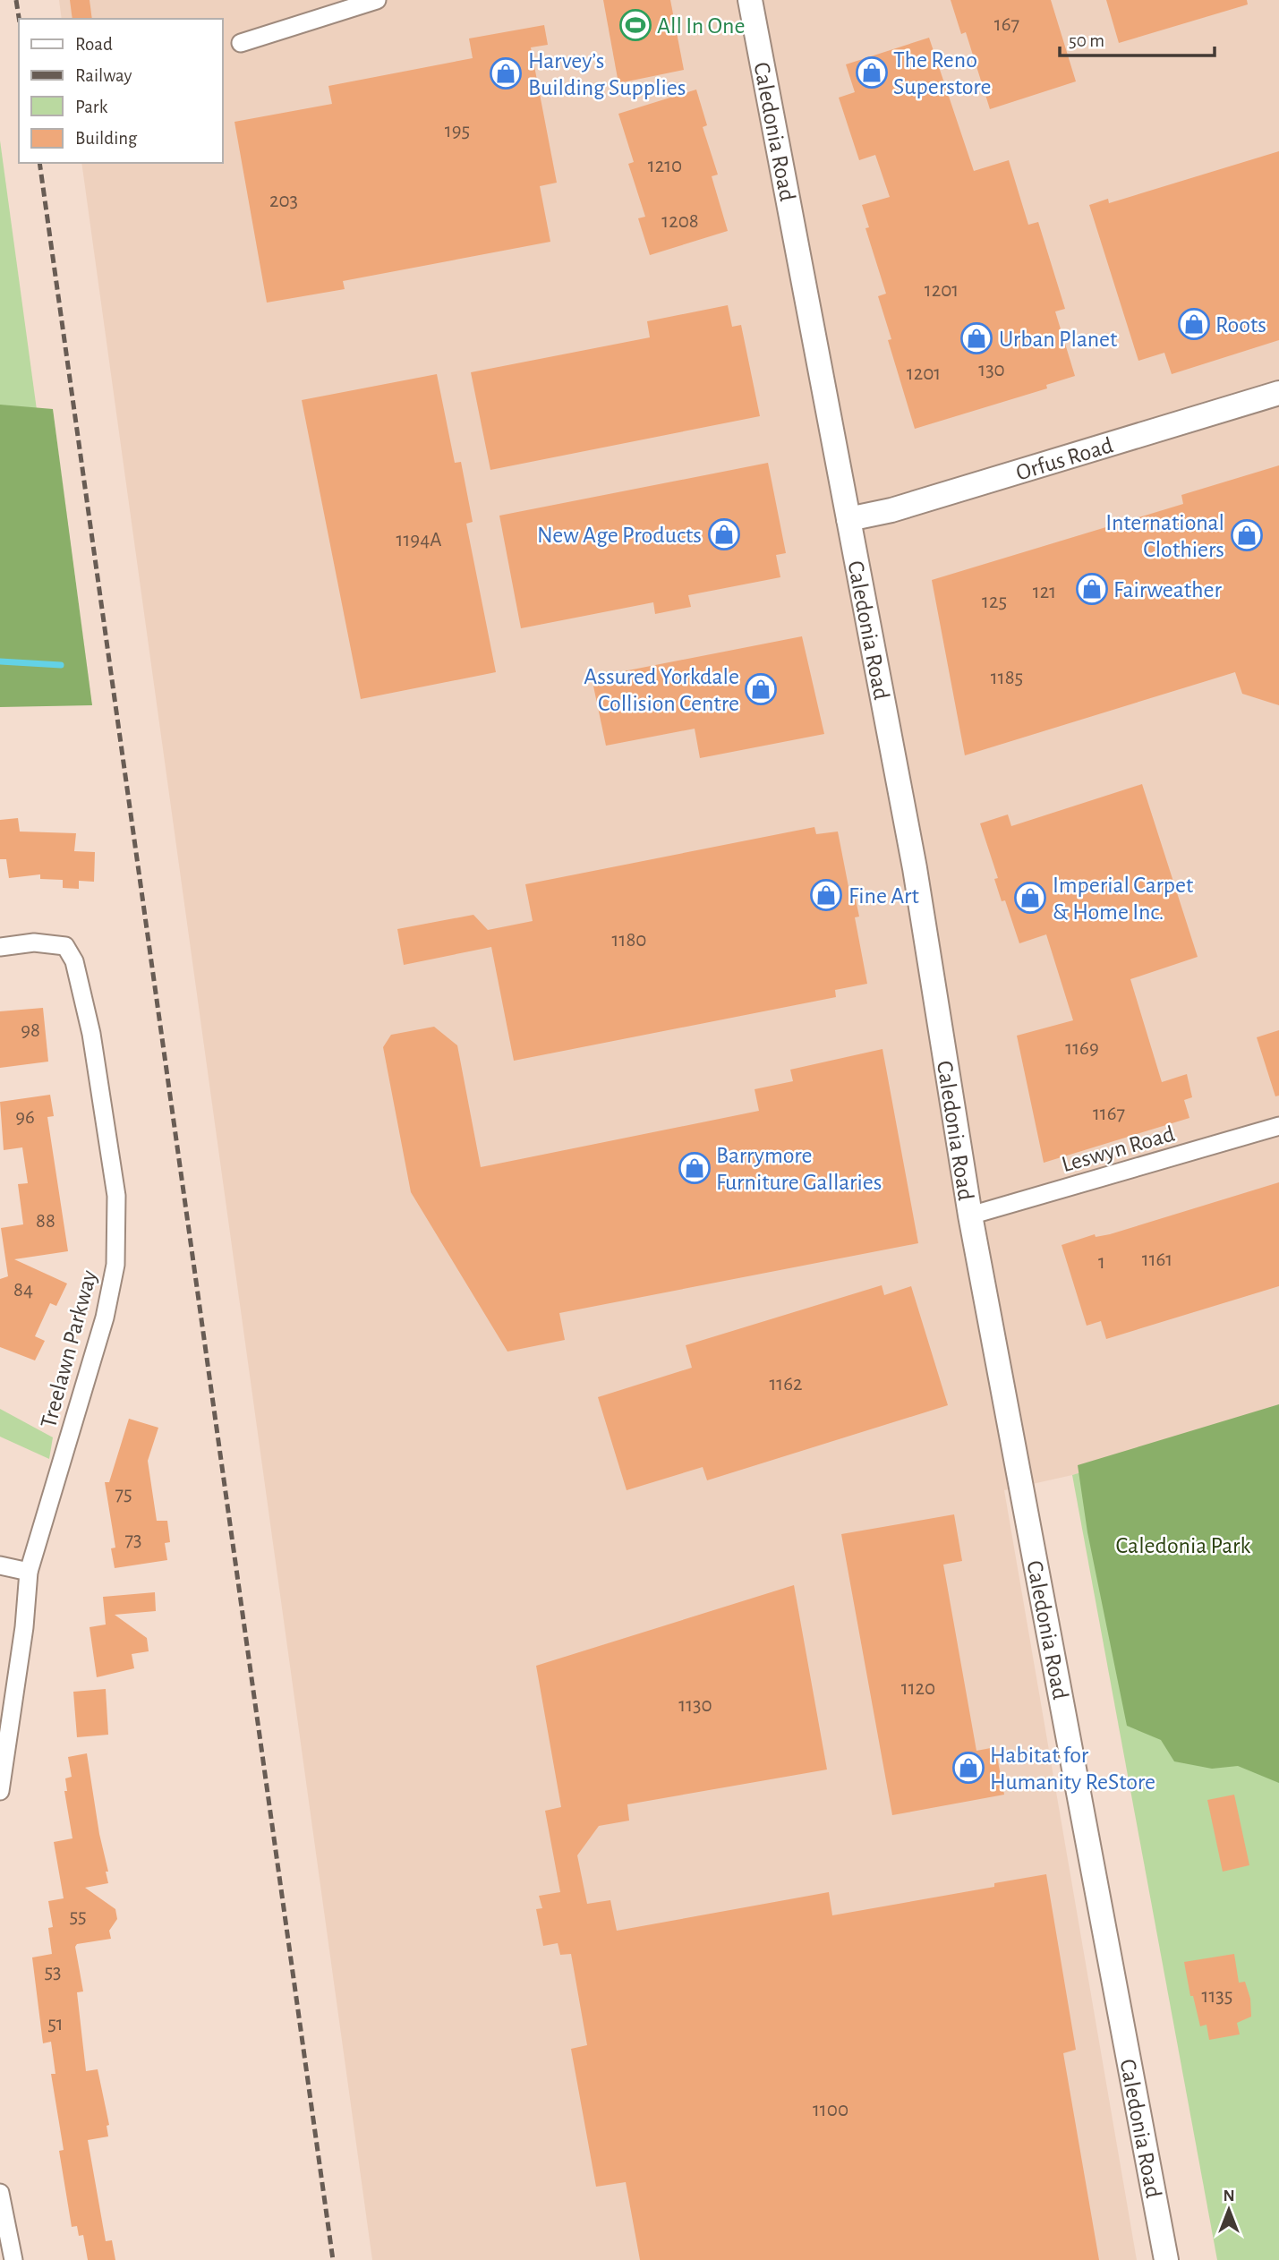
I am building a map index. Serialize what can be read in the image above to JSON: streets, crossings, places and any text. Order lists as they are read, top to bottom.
{
  "streets": {
    "street": [
      "Caledonia Road",
      "Orfus Road",
      "Leswyn Road",
      "Treelawn Parkway"
    ]
  },
  "crossings": [
    ["Caledonia Road", "Orfus Road"],
    ["Caledonia Road", "Leswyn Road"]
  ],
  "parks": ["Caledonia Park"],
  "places": {
    "sports": ["All In One"],
    "shop": [
      "The Reno Superstore",
      "Harvey’s Building Supplies",
      "Roots",
      "Urban Planet",
      "New Age Products",
      "International Clothiers",
      "Fairweather",
      "Assured Yorkdale Collision Centre",
      "Fine Art",
      "Imperial Carpet & Home Inc.",
      "Barrymore Furniture Gallaries",
      "Habitat for Humanity ReStore"
    ]
  },
  "house_numbers": [
    "167",
    "195",
    "1210",
    "203",
    "1208",
    "1201",
    "130",
    "1201",
    "1194A",
    "121",
    "125",
    "1185",
    "1180",
    "98",
    "1169",
    "1167",
    "96",
    "88",
    "1161",
    "1",
    "84",
    "1162",
    "75",
    "73",
    "1120",
    "1130",
    "55",
    "53",
    "1135",
    "51",
    "1100"
  ],
  "legend": [
    "Road",
    "Railway",
    "Park",
    "Building"
  ],
  "scale_bar": "50 m",
  "north": "top"
}
